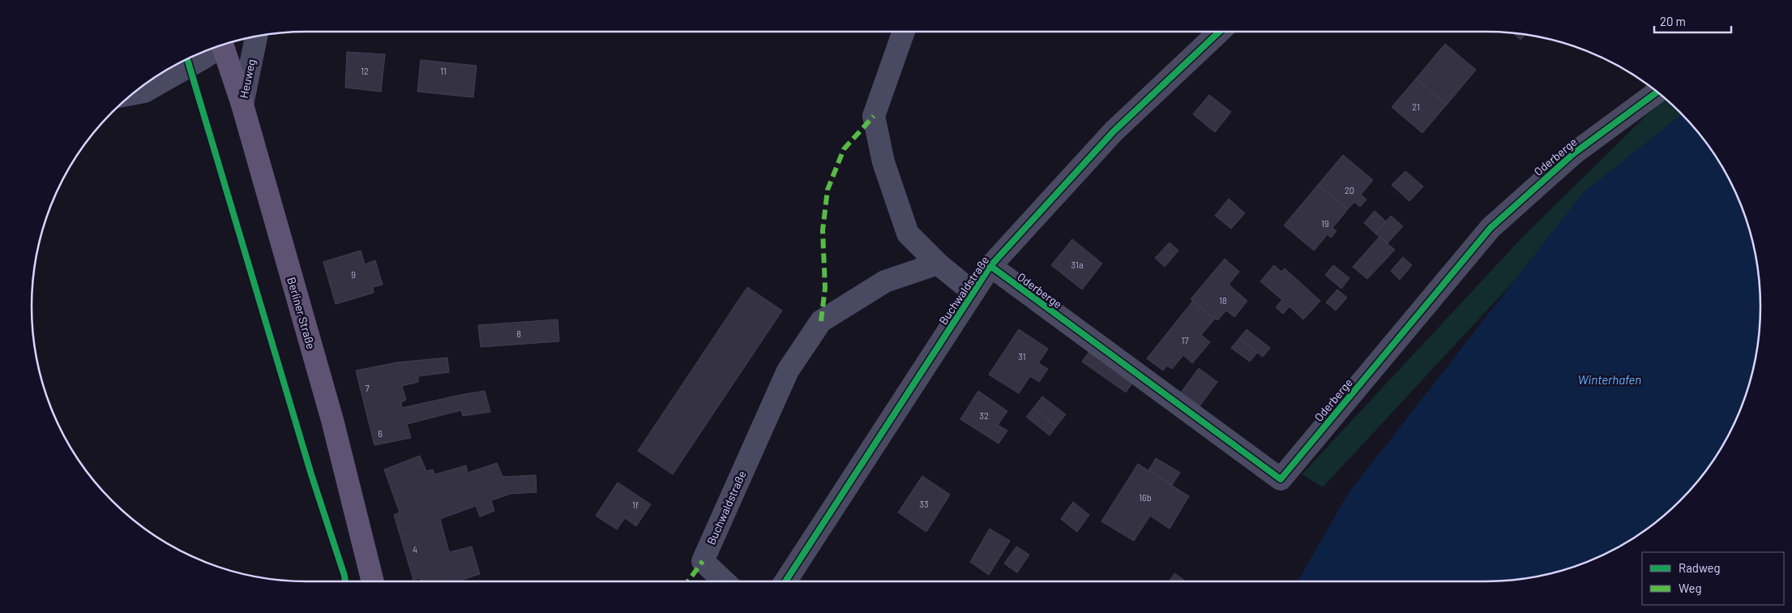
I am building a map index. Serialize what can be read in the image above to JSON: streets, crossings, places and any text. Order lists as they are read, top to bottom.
{
  "streets": {
    "main road": ["Berliner Straße"],
    "street": ["Heuweg", "Oderberge", "Buchwaldstraße"]
  },
  "crossings": [
    ["Heuweg", "Berliner Straße"],
    ["Oderberge", "Buchwaldstraße"]
  ],
  "water": ["Winterhafen"],
  "house_numbers": [
    "12",
    "11",
    "21",
    "20",
    "19",
    "31a",
    "9",
    "18",
    "8",
    "17",
    "31",
    "7",
    "32",
    "6",
    "16b",
    "33",
    "1f",
    "4"
  ],
  "legend": ["Radweg", "Weg"],
  "scale_bar": "20 m"
}
